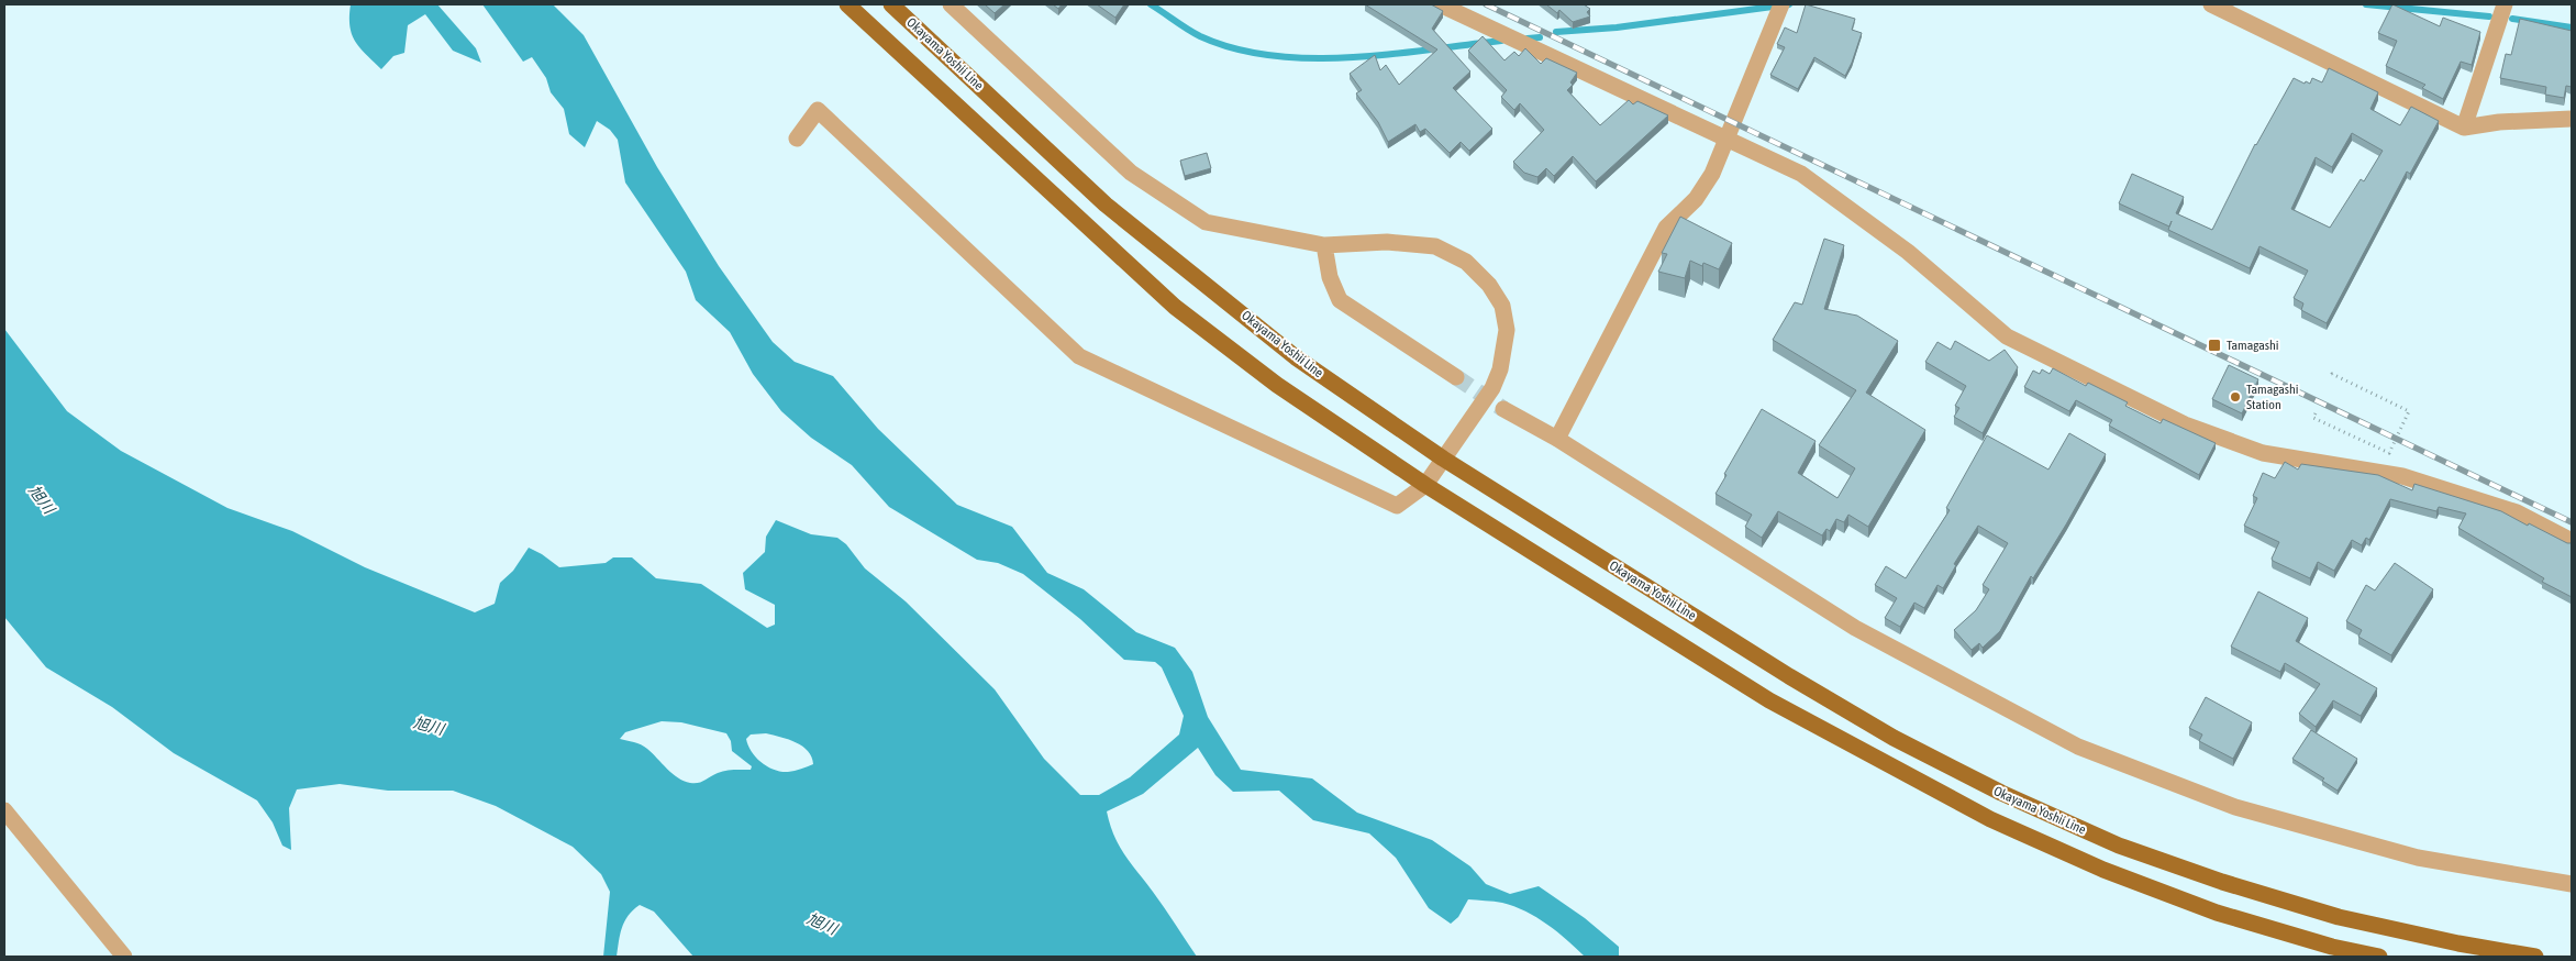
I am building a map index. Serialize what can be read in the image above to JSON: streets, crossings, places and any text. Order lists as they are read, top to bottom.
{
  "streets": {
    "main road": ["Okayama Yoshii Line"]
  },
  "water": ["旭川"],
  "places": {
    "transit": ["Tamagashi"],
    "other": ["Tamagashi Station"]
  }
}
